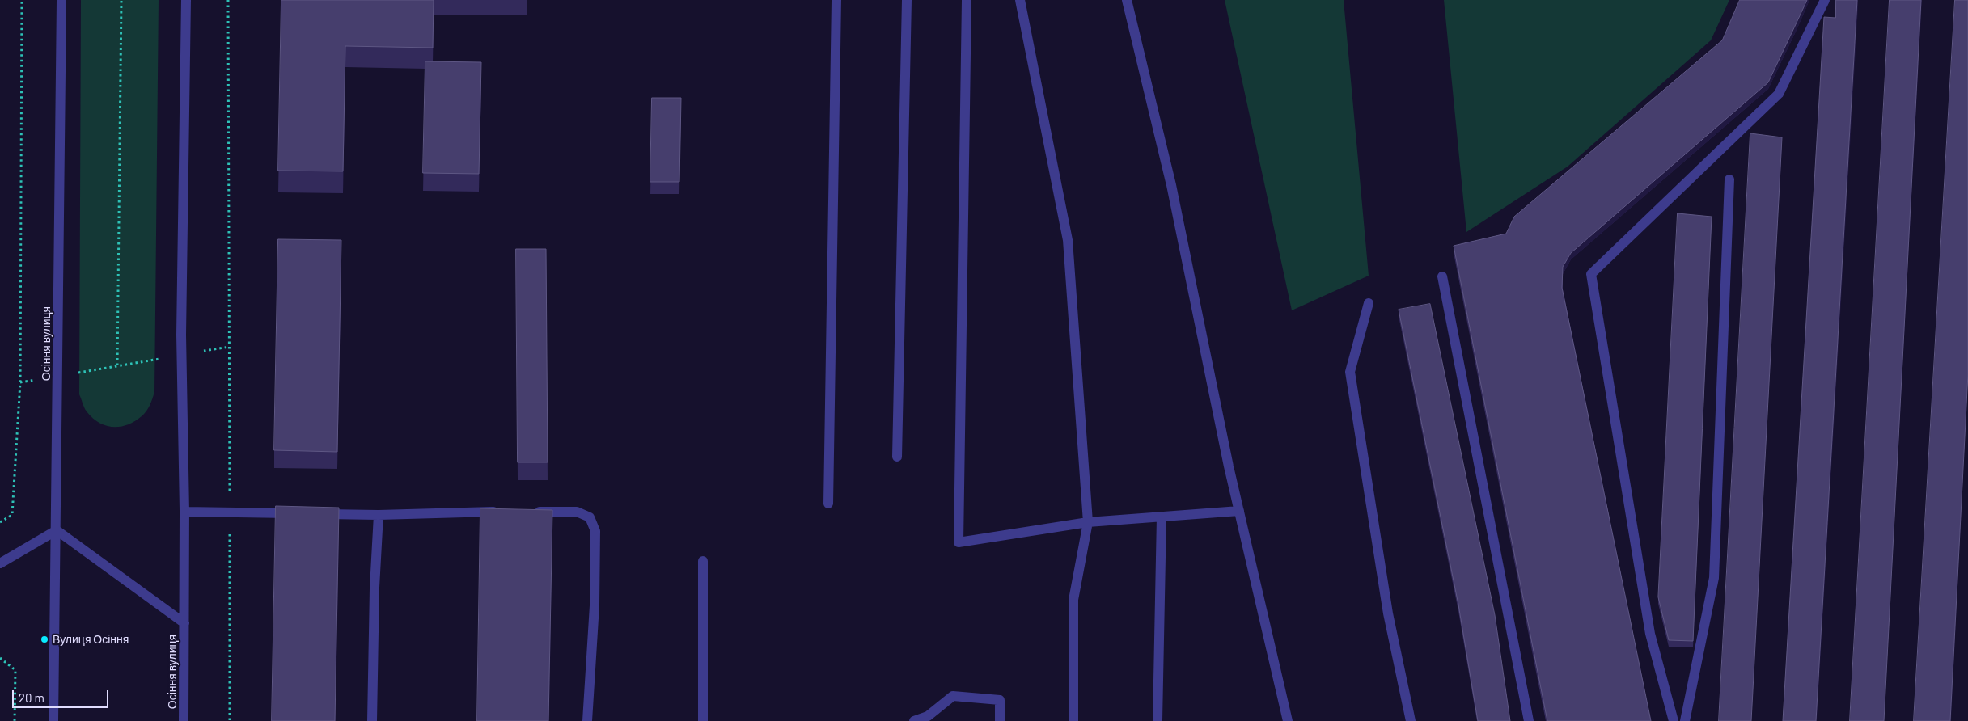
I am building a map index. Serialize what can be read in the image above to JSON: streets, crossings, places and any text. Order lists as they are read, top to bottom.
{
  "streets": {
    "street": ["Осіння вулиця"]
  },
  "places": ["Вулиця Осіння"],
  "scale_bar": "20 m"
}
